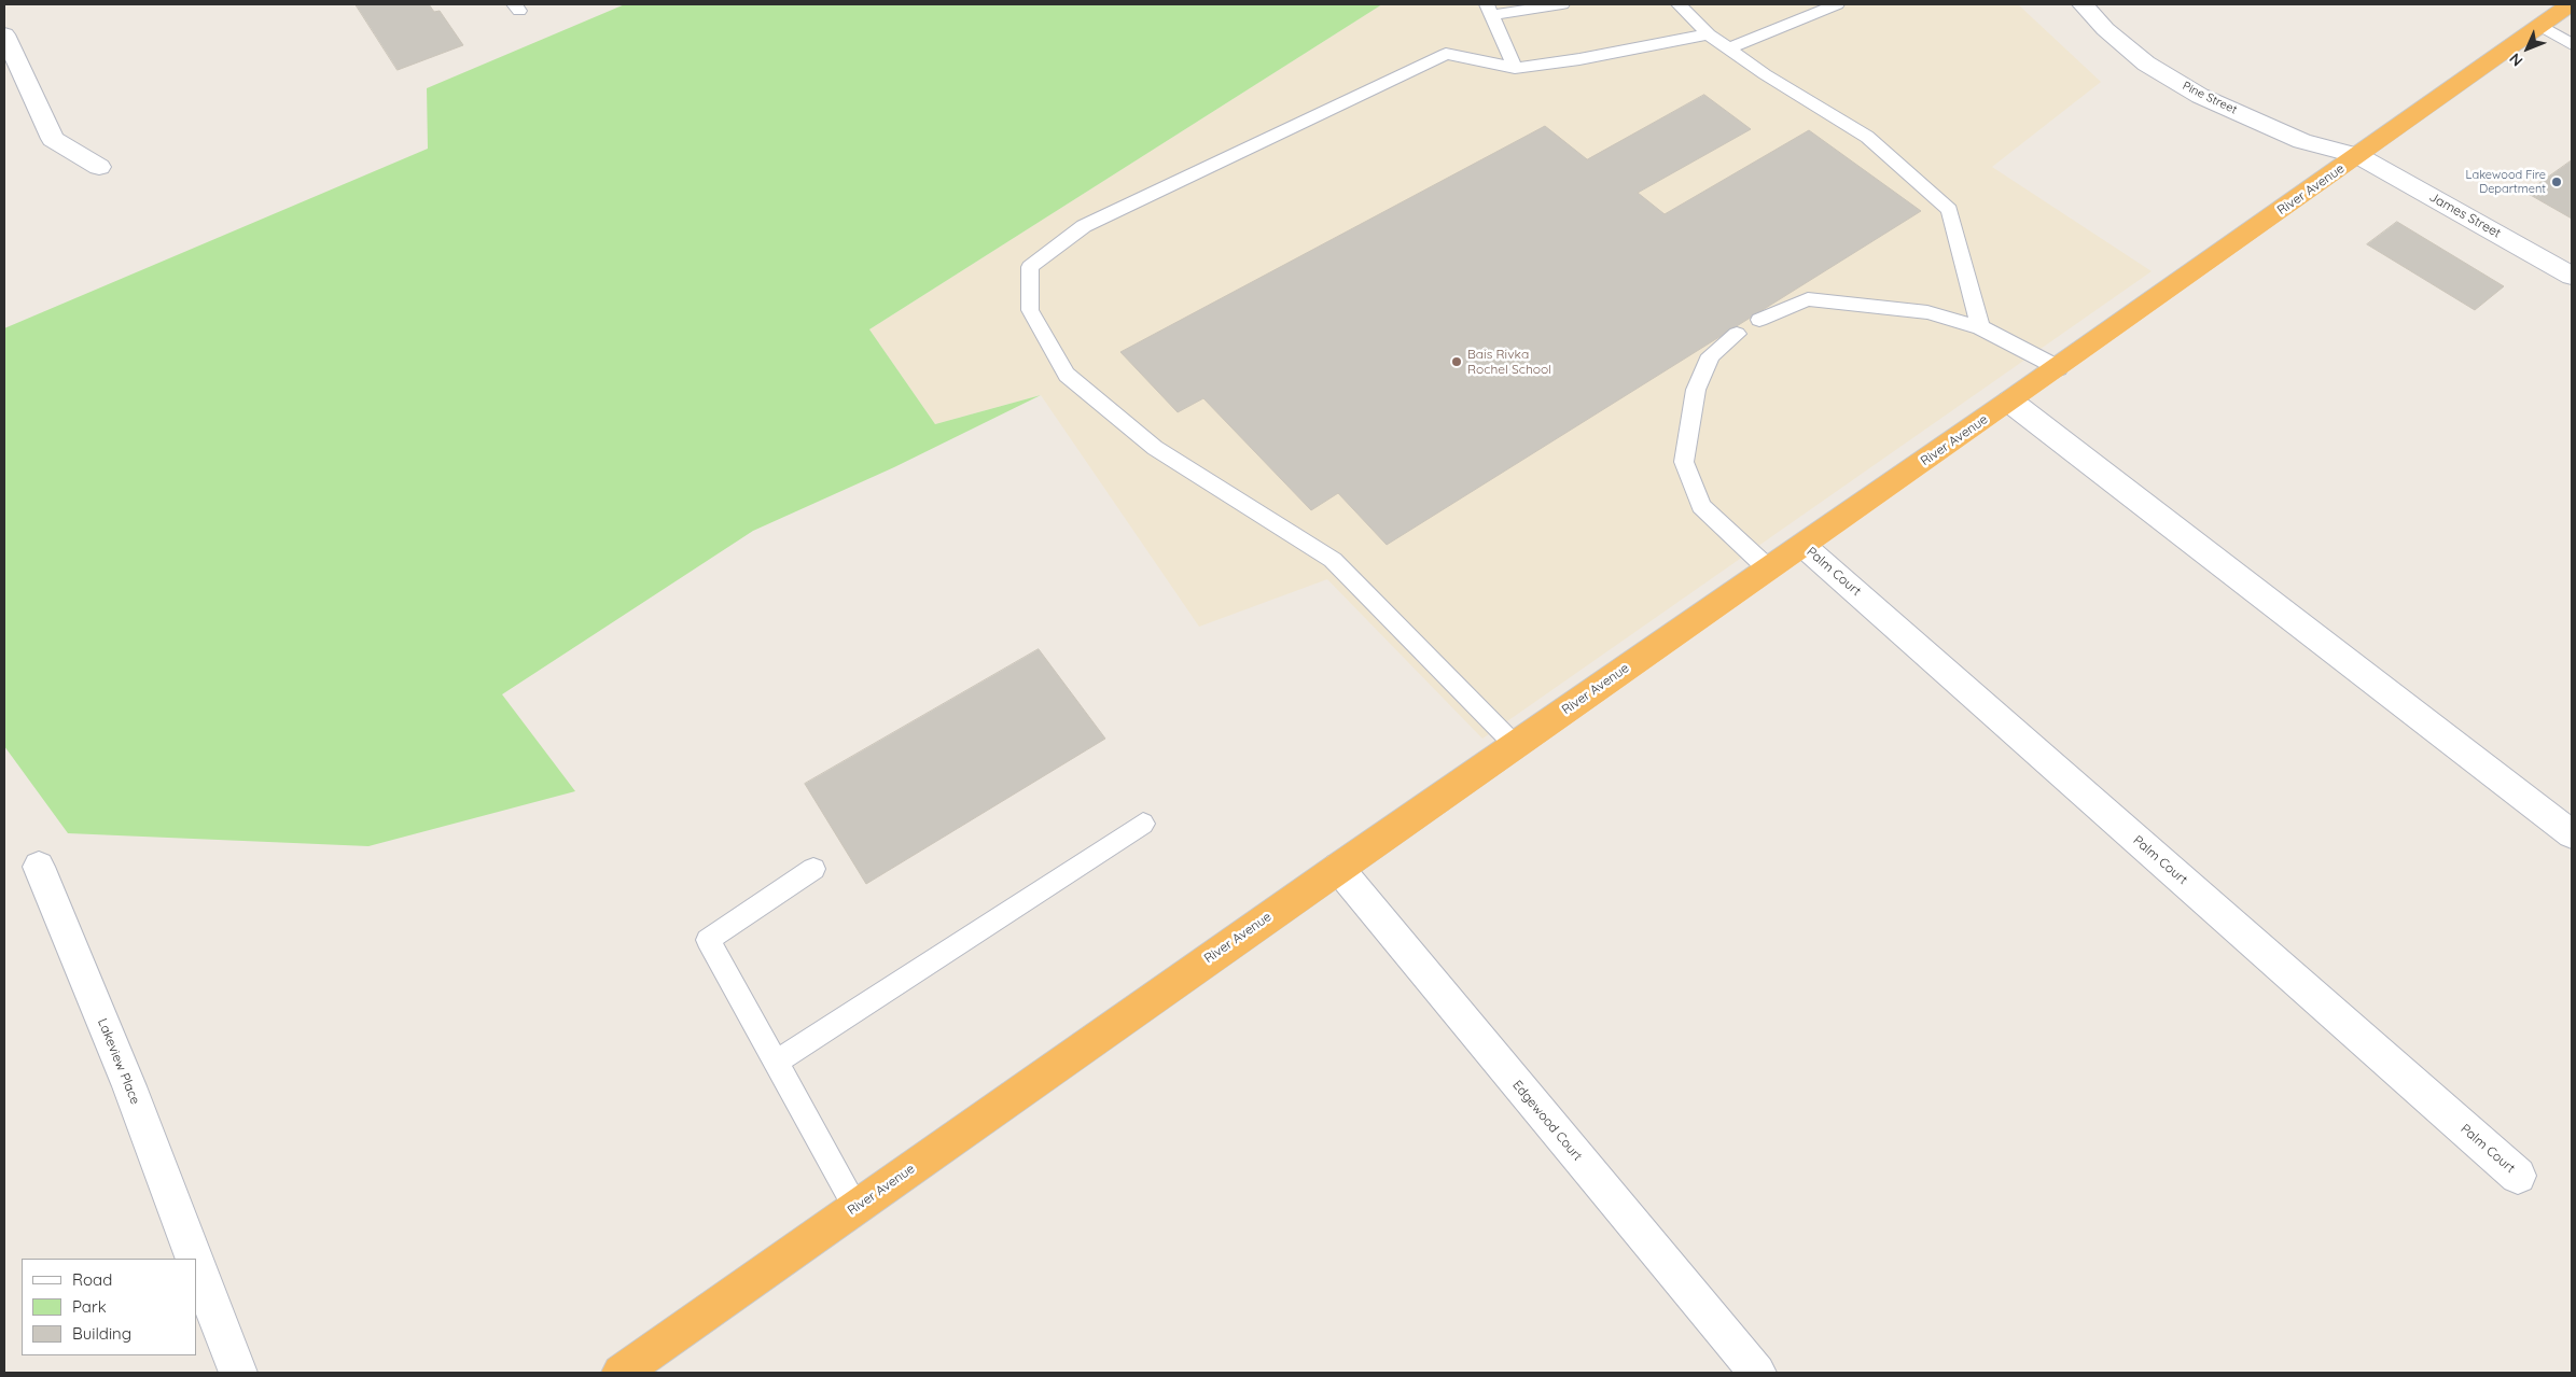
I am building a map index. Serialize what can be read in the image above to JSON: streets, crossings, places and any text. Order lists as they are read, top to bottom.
{
  "streets": {
    "highway": ["River Avenue"],
    "street": [
      "Pine Street",
      "James Street",
      "Palm Court",
      "Lakeview Place",
      "Edgewood Court"
    ]
  },
  "crossings": [
    ["Pine Street", "River Avenue"],
    ["Pine Street", "James Street"],
    ["River Avenue", "James Street"],
    ["River Avenue", "Palm Court"],
    ["River Avenue", "Edgewood Court"]
  ],
  "places": ["Lakewood Fire Department", "Bais Rivka Rochel School"],
  "legend": ["Road", "Park", "Building"],
  "north": "bottom left"
}
